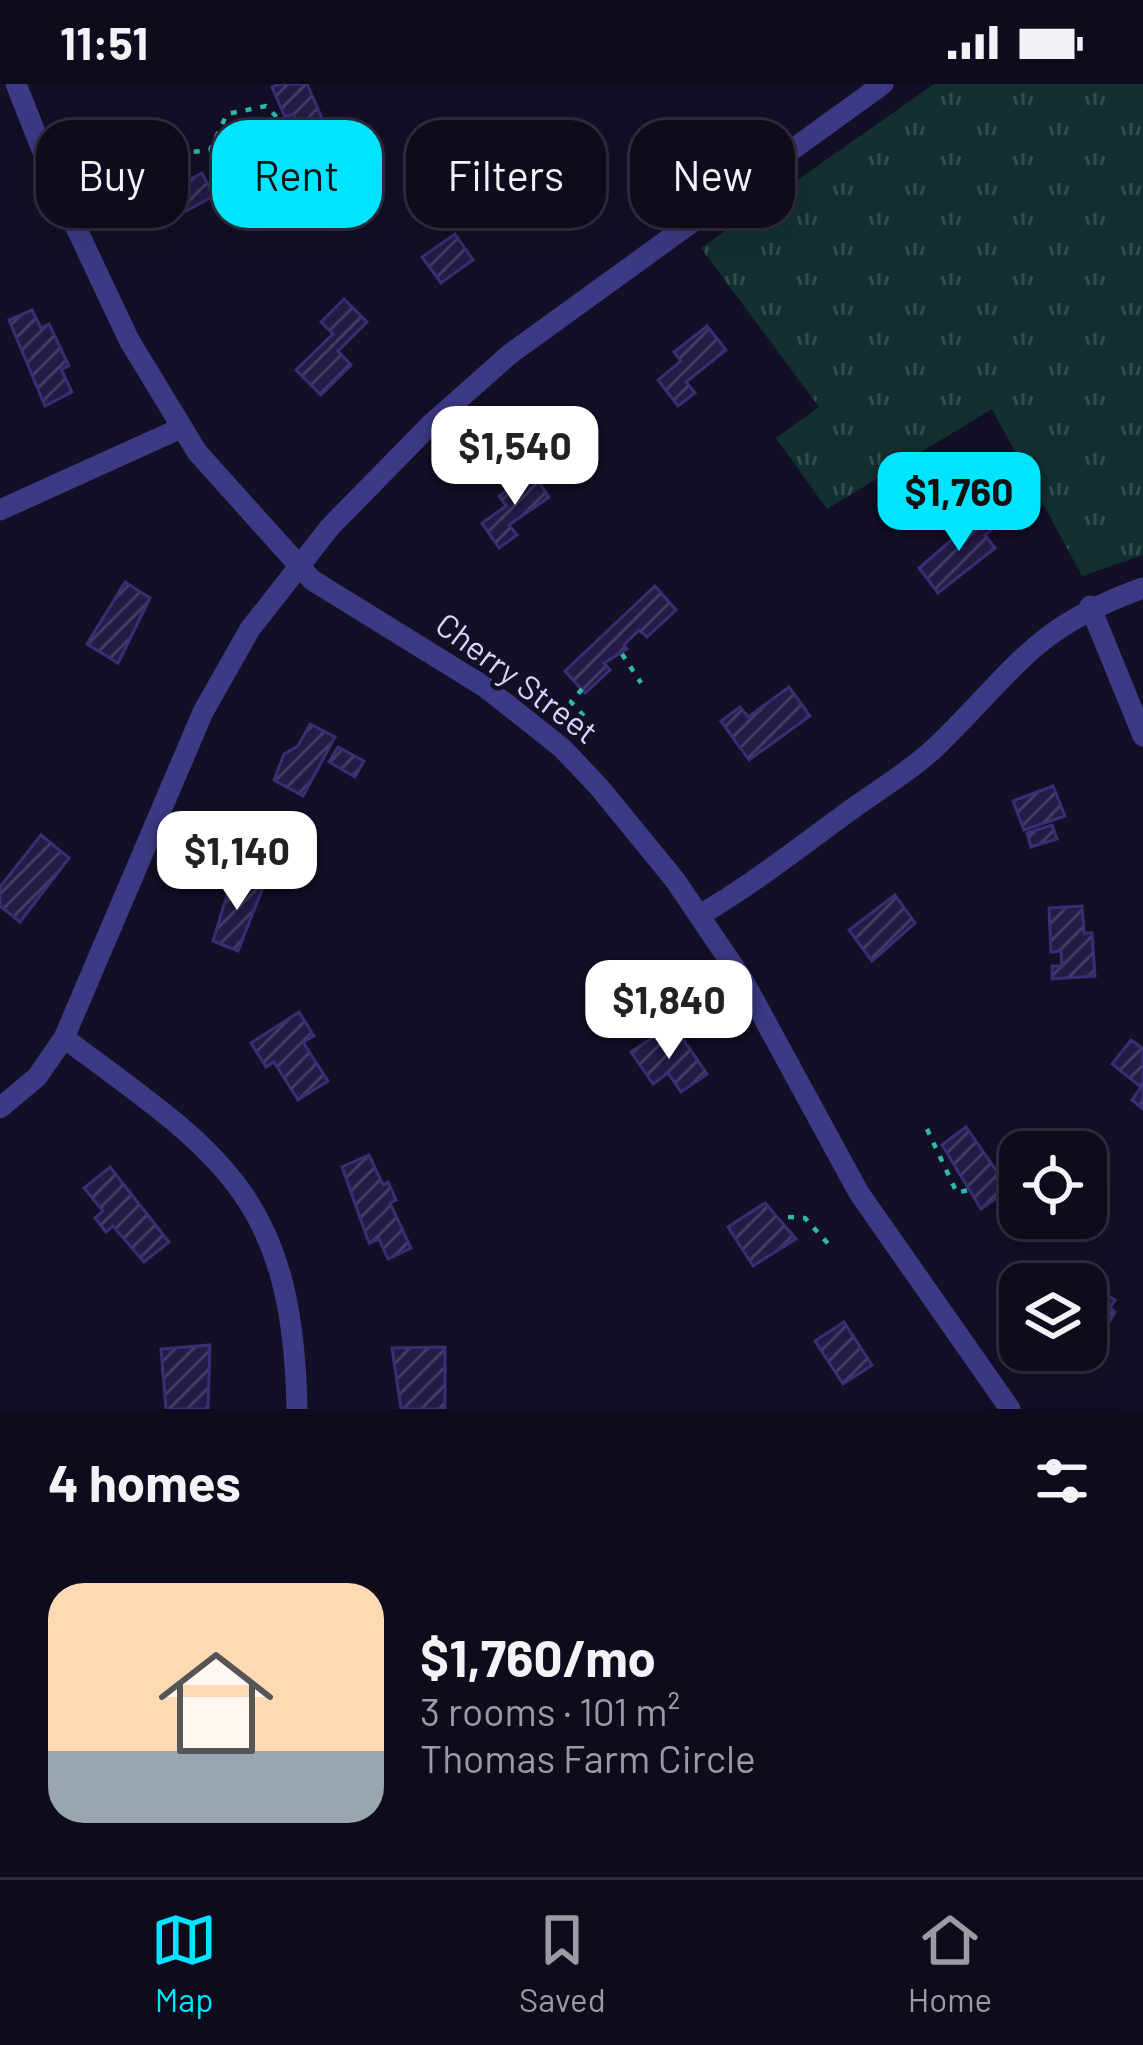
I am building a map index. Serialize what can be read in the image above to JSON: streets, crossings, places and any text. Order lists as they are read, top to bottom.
{
  "streets": {
    "street": ["Cherry Street"]
  },
  "page": {
    "status": "11:51",
    "chip": [
      "Buy",
      "Rent",
      "Filters",
      "New"
    ],
    "price": [
      "$1,540",
      "$1,760",
      "$1,140",
      "$1,840"
    ],
    "heading": "4 homes",
    "list": [
      {
        "name": "$1,760/mo",
        "note": "3 rooms · 101 m² · Thomas Farm Circle"
      }
    ],
    "tabs": ["Map", "Saved", "Home"]
  }
}
